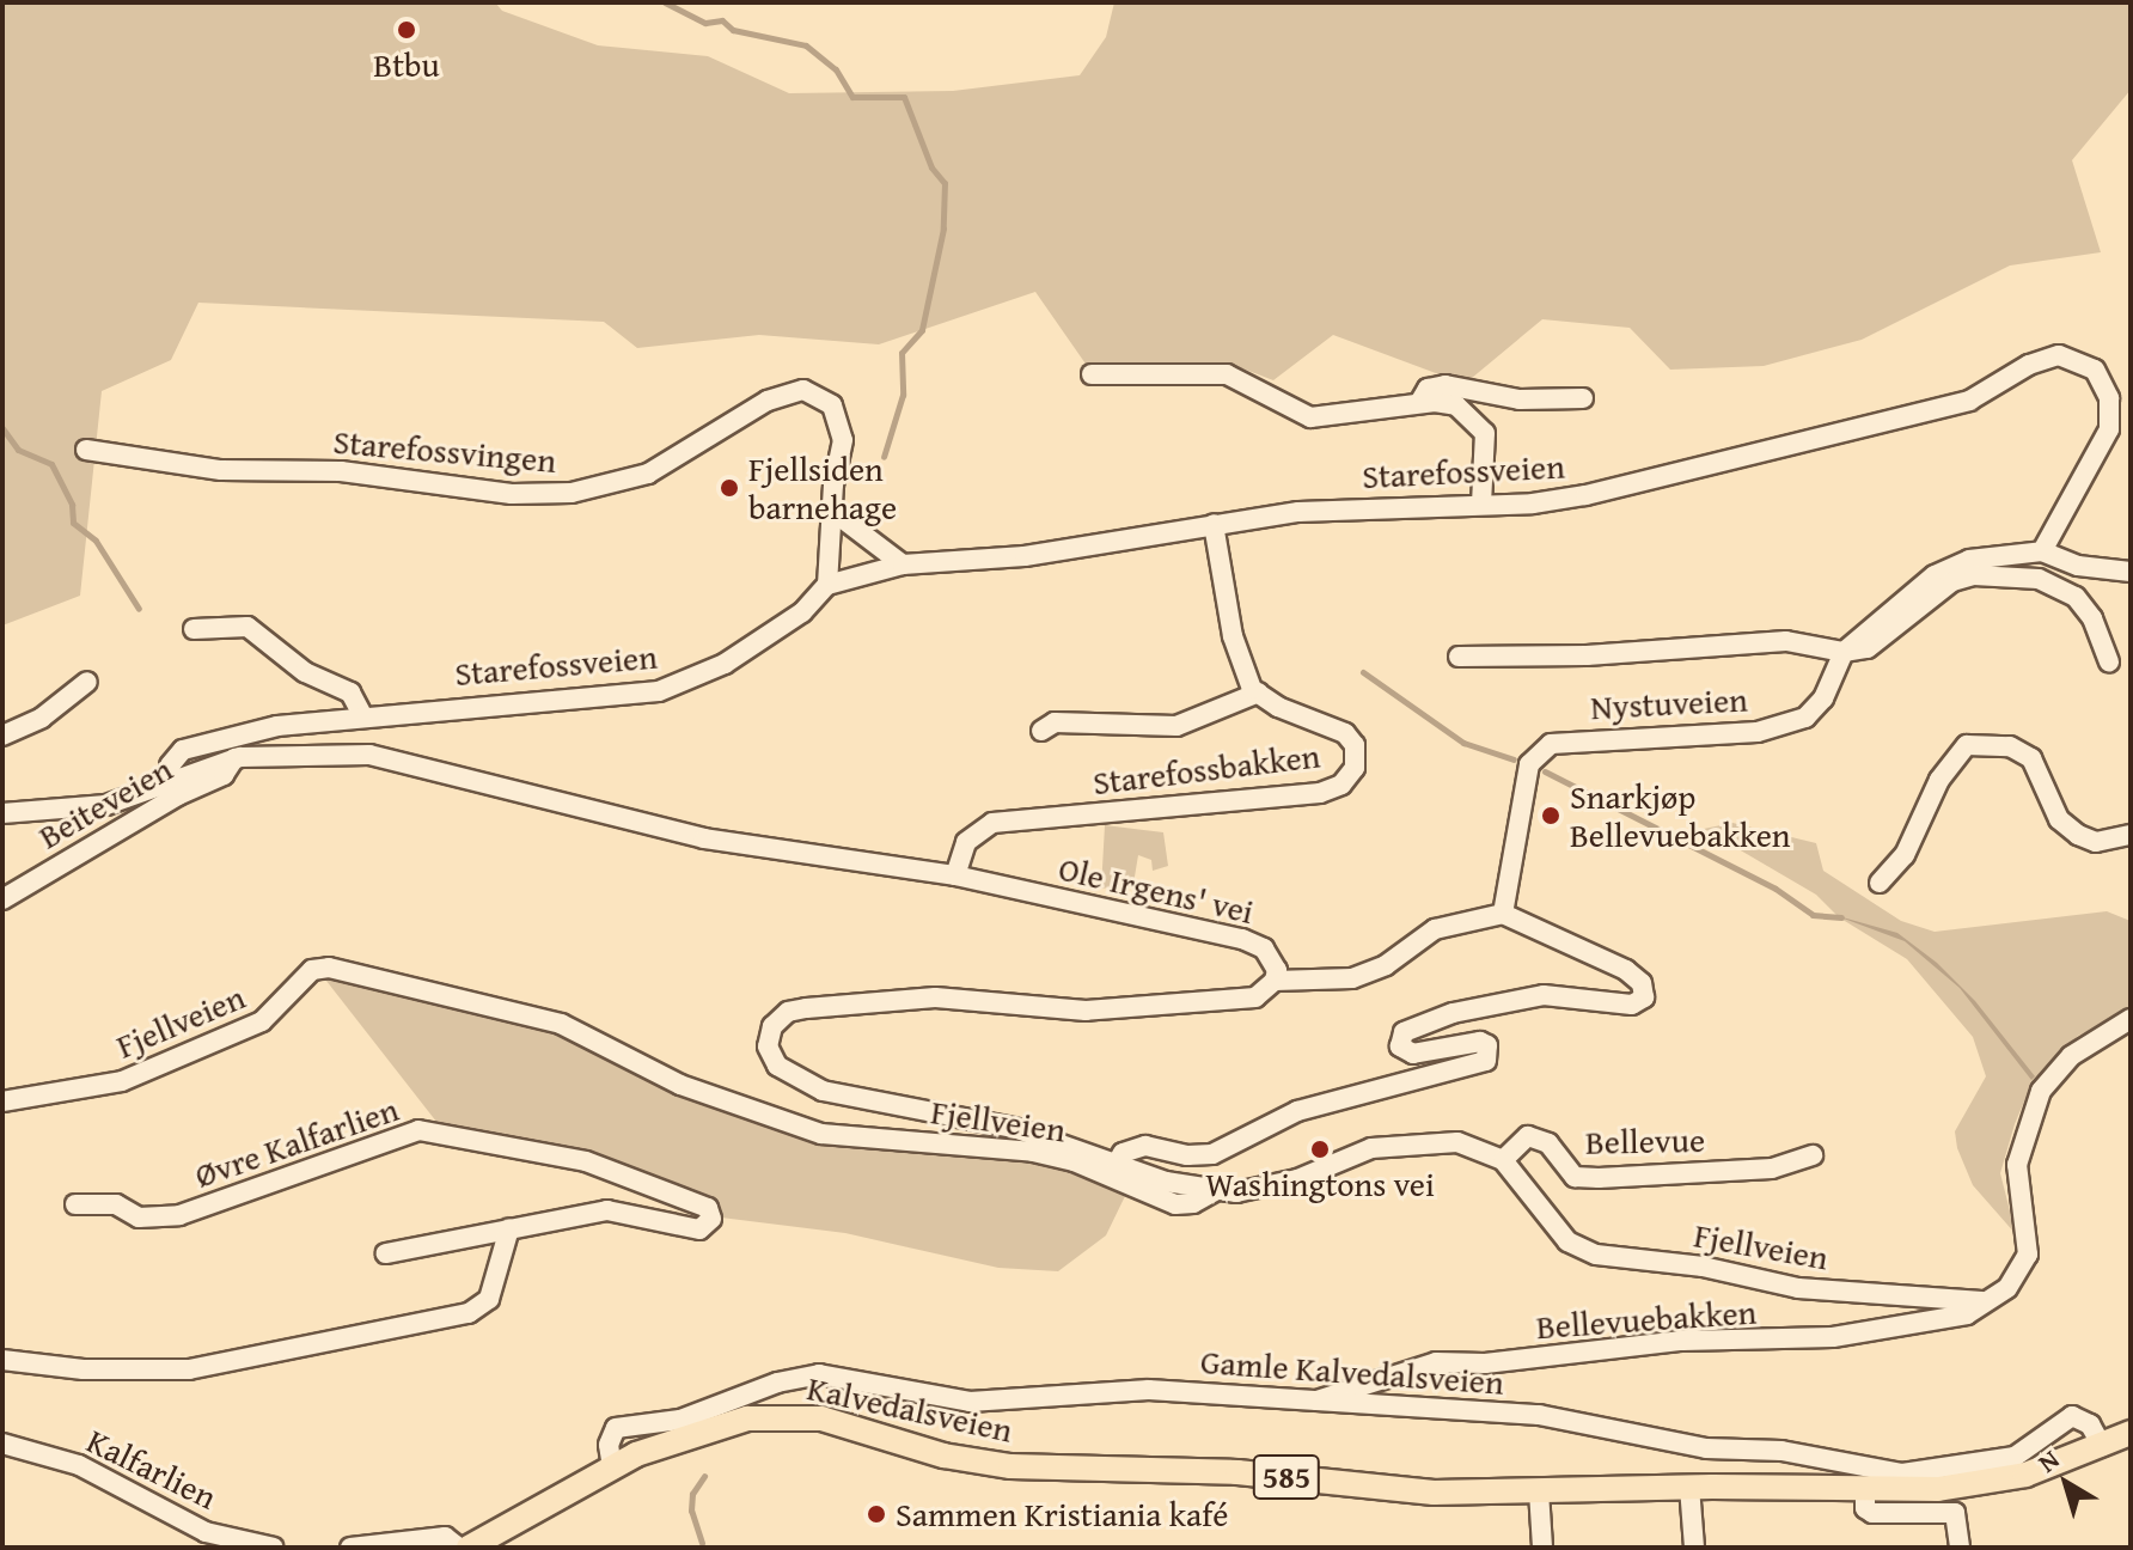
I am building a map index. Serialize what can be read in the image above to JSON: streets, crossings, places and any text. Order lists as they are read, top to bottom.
{
  "streets": {
    "main road": ["Kalvedalsveien", "585"],
    "street": [
      "Starefossvingen",
      "Starefossveien",
      "Nystuveien",
      "Starefossbakken",
      "Beiteveien",
      "Ole Irgens' vei",
      "Fjellveien",
      "Bellevue",
      "Øvre Kalfarlien",
      "Bellevuebakken",
      "Gamle Kalvedalsveien",
      "Kalfarlien"
    ]
  },
  "crossings": [
    ["Starefossvingen", "Starefossveien"],
    ["Starefossveien", "Starefossbakken"],
    ["Starefossveien", "Ole Irgens' vei"],
    ["Starefossbakken", "Ole Irgens' vei"],
    ["Beiteveien", "Ole Irgens' vei"],
    ["Fjellveien", "Bellevue"],
    ["Fjellveien", "Bellevuebakken"],
    ["Bellevuebakken", "Gamle Kalvedalsveien"],
    ["Gamle Kalvedalsveien", "Kalvedalsveien"]
  ],
  "places": [
    "Btbu",
    "Fjellsiden barnehage",
    "Snarkjøp Bellevuebakken",
    "Washingtons vei",
    "Sammen Kristiania kafé"
  ],
  "north": "top left"
}
